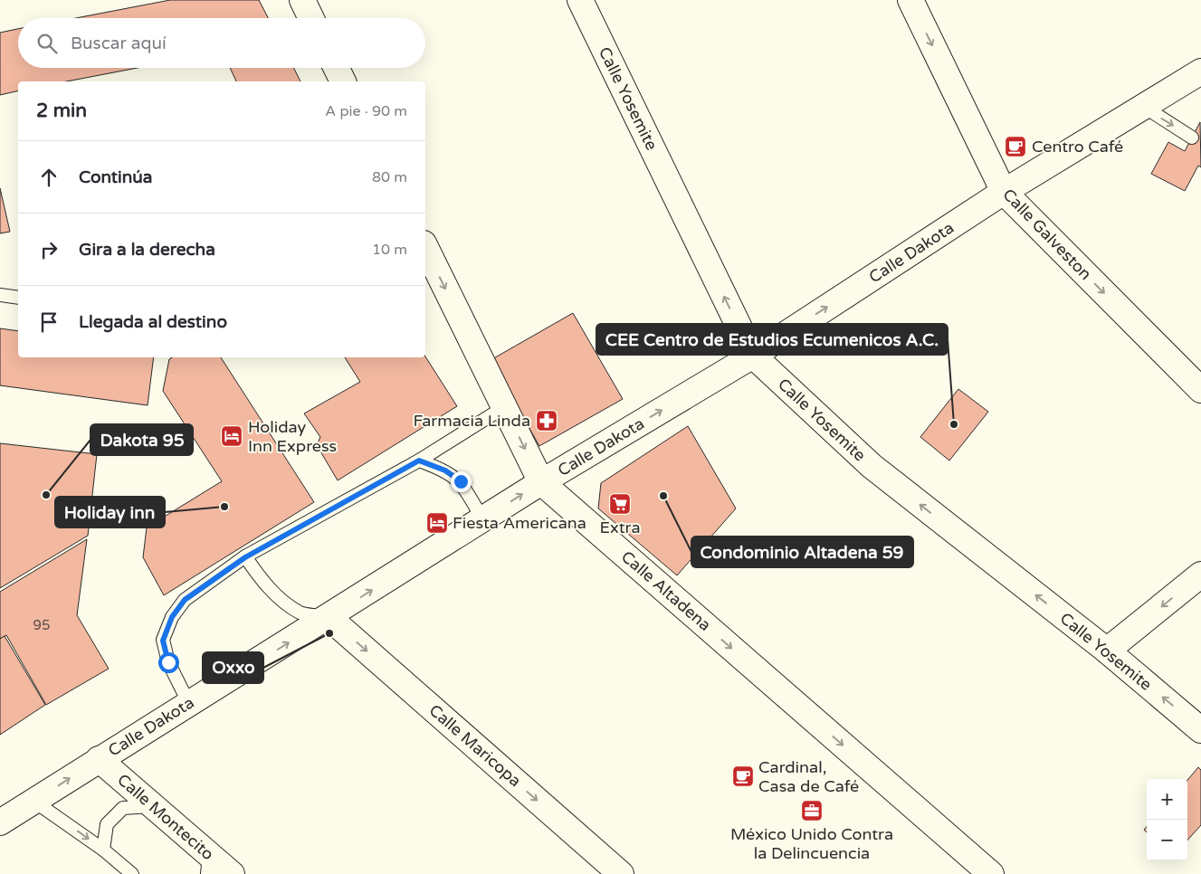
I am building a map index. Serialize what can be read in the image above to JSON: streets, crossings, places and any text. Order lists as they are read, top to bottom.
{
  "streets": {
    "street": [
      "Calle Yosemite",
      "Calle Galveston",
      "Calle Dakota",
      "Calle Altadena",
      "Calle Maricopa",
      "Calle Montecito"
    ]
  },
  "crossings": [
    ["Calle Yosemite", "Calle Dakota"],
    ["Calle Galveston", "Calle Dakota"],
    ["Calle Dakota", "Calle Altadena"],
    ["Calle Dakota", "Calle Maricopa"],
    ["Calle Dakota", "Calle Montecito"]
  ],
  "one_way": [
    "Calle Yosemite",
    "Calle Galveston",
    "Calle Dakota",
    "Calle Altadena",
    "Calle Maricopa"
  ],
  "places": {
    "cafe": ["Centro Café", "Cardinal, Casa de Café"],
    "pharmacy": ["Farmacia Linda"],
    "other": [
      "CEE Centro de Estudios Ecumenicos A.C.",
      "Dakota 95",
      "Condominio Altadena 59",
      "Holiday inn",
      "Oxxo"
    ],
    "hotel": ["Holiday Inn Express", "Fiesta Americana"],
    "supermarket": ["Extra"],
    "office": ["México Unido Contra la Delincuencia"]
  },
  "house_numbers": ["95"],
  "page": {
    "search": "Buscar aquí",
    "heading": ["2 min", "A pie · 90 m"],
    "list": [
      ["Continúa", "80 m"],
      ["Gira a la derecha", "10 m"],
      "Llegada al destino"
    ],
    "map_buttons": ["+", "−"]
  }
}
